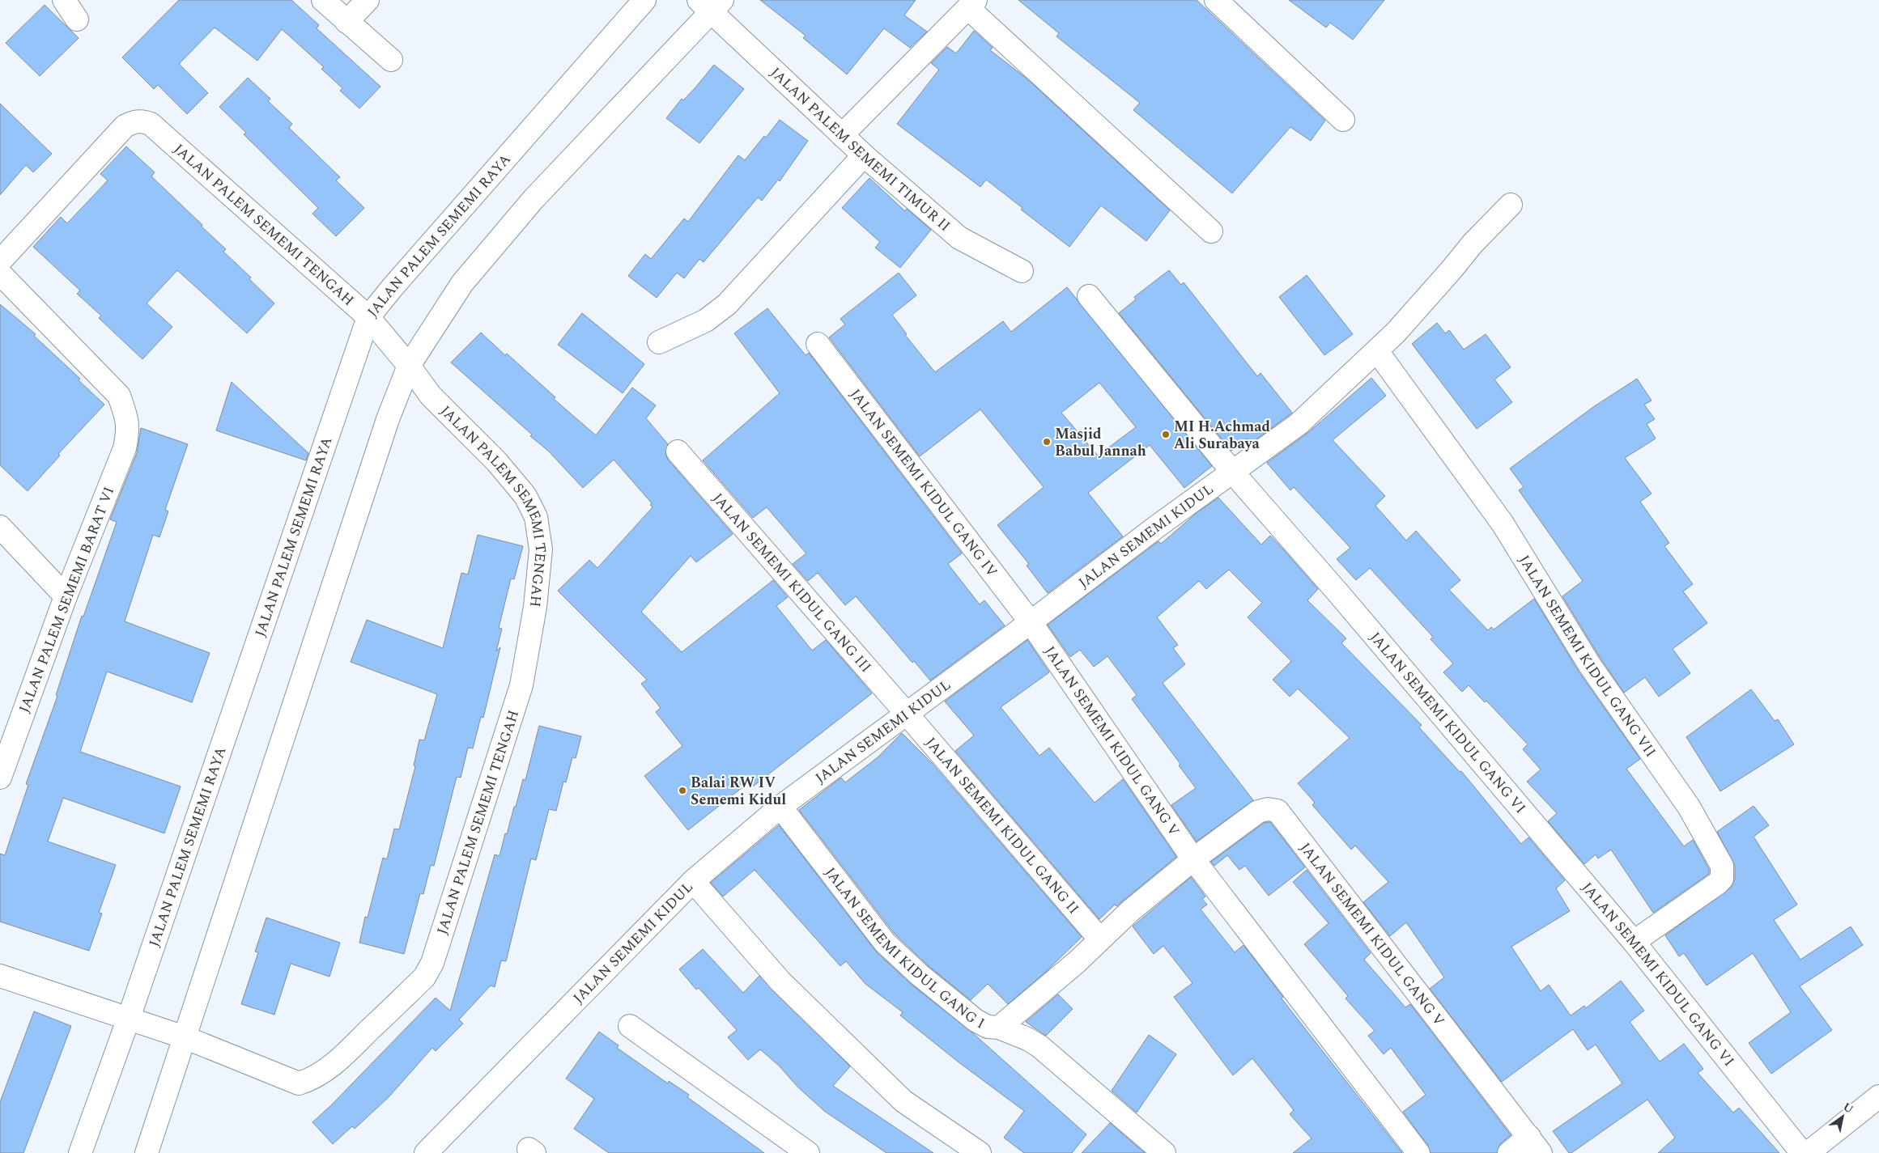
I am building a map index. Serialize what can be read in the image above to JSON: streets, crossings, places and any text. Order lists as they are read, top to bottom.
{
  "streets": {
    "street": [
      "JALAN PALEM SEMEMI TIMUR II",
      "JALAN PALEM SEMEMI TENGAH",
      "JALAN PALEM SEMEMI RAYA",
      "JALAN SEMEMI KIDUL GANG IV",
      "JALAN SEMEMI KIDUL",
      "JALAN SEMEMI KIDUL GANG III",
      "JALAN PALEM SEMEMI BARAT VI",
      "JALAN SEMEMI KIDUL GANG VII",
      "JALAN SEMEMI KIDUL GANG VI",
      "JALAN SEMEMI KIDUL GANG V",
      "JALAN SEMEMI KIDUL GANG II",
      "JALAN SEMEMI KIDUL GANG I"
    ]
  },
  "crossings": [
    ["JALAN PALEM SEMEMI TENGAH", "JALAN PALEM SEMEMI RAYA"],
    ["JALAN SEMEMI KIDUL GANG IV", "JALAN SEMEMI KIDUL"],
    ["JALAN SEMEMI KIDUL GANG IV", "JALAN SEMEMI KIDUL GANG V"],
    ["JALAN SEMEMI KIDUL", "JALAN SEMEMI KIDUL GANG III"],
    ["JALAN SEMEMI KIDUL", "JALAN SEMEMI KIDUL GANG VII"],
    ["JALAN SEMEMI KIDUL", "JALAN SEMEMI KIDUL GANG VI"],
    ["JALAN SEMEMI KIDUL", "JALAN SEMEMI KIDUL GANG V"],
    ["JALAN SEMEMI KIDUL", "JALAN SEMEMI KIDUL GANG II"],
    ["JALAN SEMEMI KIDUL", "JALAN SEMEMI KIDUL GANG I"],
    ["JALAN SEMEMI KIDUL GANG III", "JALAN SEMEMI KIDUL GANG II"],
    ["JALAN SEMEMI KIDUL GANG VII", "JALAN SEMEMI KIDUL GANG VI"]
  ],
  "places": ["MI H.Achmad Ali Surabaya", "Masjid Babul Jannah", "Balai RW IV Sememi Kidul"],
  "north": "top right"
}
